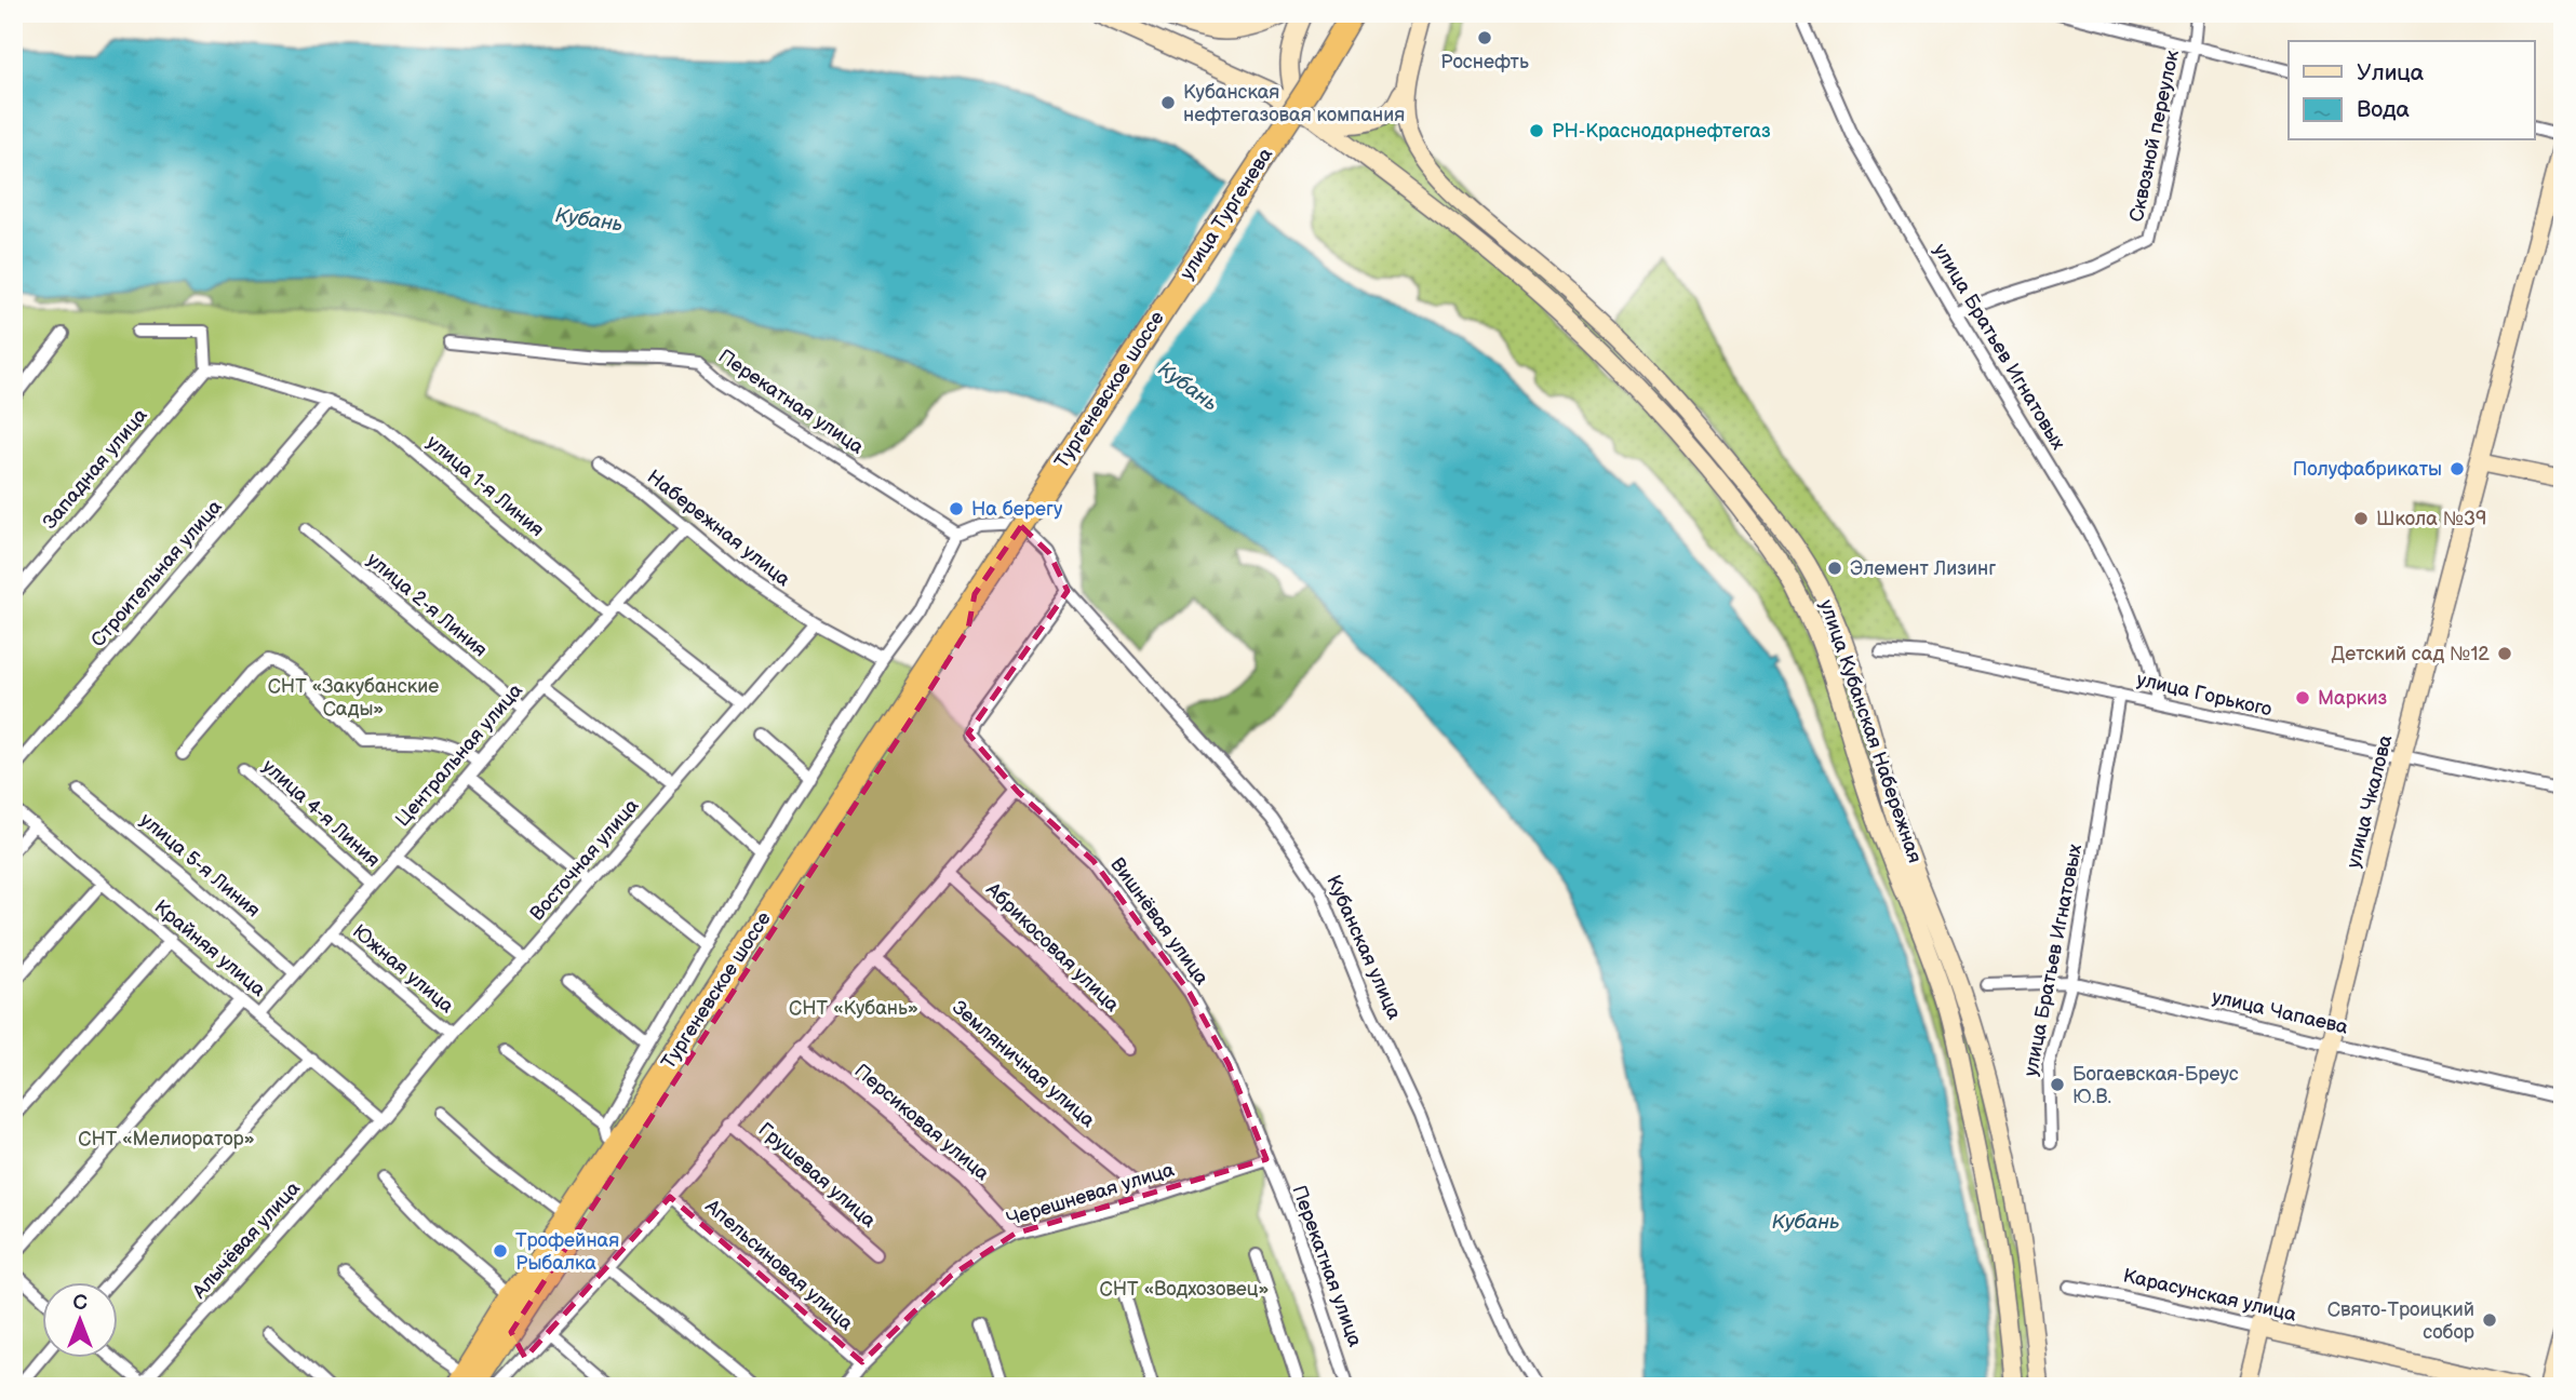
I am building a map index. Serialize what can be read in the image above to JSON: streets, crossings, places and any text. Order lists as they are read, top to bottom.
{
  "streets": {
    "highway": ["улица Тургенева", "Тургеневское шоссе"],
    "main road": ["улица Кубанская Набережная", "улица Чкалова", "Карасунская улица"],
    "street": [
      "Сквозной переулок",
      "улица Братьев Игнатовых",
      "Перекатная улица",
      "Западная улица",
      "улица 1-я Линия",
      "Набережная улица",
      "Строительная улица",
      "улица 2-я Линия",
      "улица Горького",
      "Центральная улица",
      "улица 4-я Линия",
      "Восточная улица",
      "улица 5-я Линия",
      "Вишнёвая улица",
      "Абрикосовая улица",
      "Кубанская улица",
      "Крайняя улица",
      "Южная улица",
      "улица Чапаева",
      "Земляничная улица",
      "Персиковая улица",
      "Грушевая улица",
      "Черешневая улица",
      "Алычёвая улица",
      "Апельсиновая улица"
    ]
  },
  "crossings": [
    ["Сквозной переулок", "улица Братьев Игнатовых"],
    ["улица Тургенева", "Тургеневское шоссе"],
    ["улица Братьев Игнатовых", "улица Горького"],
    ["улица Братьев Игнатовых", "улица Чапаева"],
    ["Перекатная улица", "Вишнёвая улица"],
    ["Перекатная улица", "Кубанская улица"],
    ["Перекатная улица", "Черешневая улица"],
    ["Западная улица", "улица 1-я Линия"],
    ["улица 1-я Линия", "Строительная улица"],
    ["улица 1-я Линия", "Центральная улица"],
    ["улица 1-я Линия", "Восточная улица"],
    ["Набережная улица", "Центральная улица"],
    ["Набережная улица", "Восточная улица"],
    ["улица 2-я Линия", "Центральная улица"],
    ["улица Горького", "улица Чкалова"],
    ["Центральная улица", "улица 4-я Линия"],
    ["Центральная улица", "улица 5-я Линия"],
    ["Центральная улица", "Крайняя улица"],
    ["Центральная улица", "Южная улица"],
    ["улица Чкалова", "улица Чапаева"],
    ["улица Чкалова", "Карасунская улица"],
    ["Восточная улица", "Крайняя улица"],
    ["Восточная улица", "Южная улица"],
    ["Восточная улица", "Алычёвая улица"],
    ["Вишнёвая улица", "Кубанская улица"],
    ["Вишнёвая улица", "Черешневая улица"],
    ["Крайняя улица", "Алычёвая улица"],
    ["Земляничная улица", "Черешневая улица"],
    ["Персиковая улица", "Черешневая улица"],
    ["Черешневая улица", "Апельсиновая улица"]
  ],
  "water": ["Кубань"],
  "parks": [
    "СНТ «Закубанские Сады»",
    "СНТ «Кубань»",
    "СНТ «Мелиоратор»",
    "СНТ «Водхозовец»"
  ],
  "places": [
    "Роснефть",
    "Кубанская нефтегазовая компания",
    "РН-Краснодарнефтегаз",
    "Полуфабрикаты",
    "На берегу",
    "Школа №39",
    "Элемент Лизинг",
    "Детский сад №12",
    "Маркиз",
    "Богаевская-Бреус Ю.В.",
    "Трофейная Рыбалка",
    "Свято-Троицкий собор"
  ],
  "legend": ["Улица", "Вода"],
  "north": "top"
}
